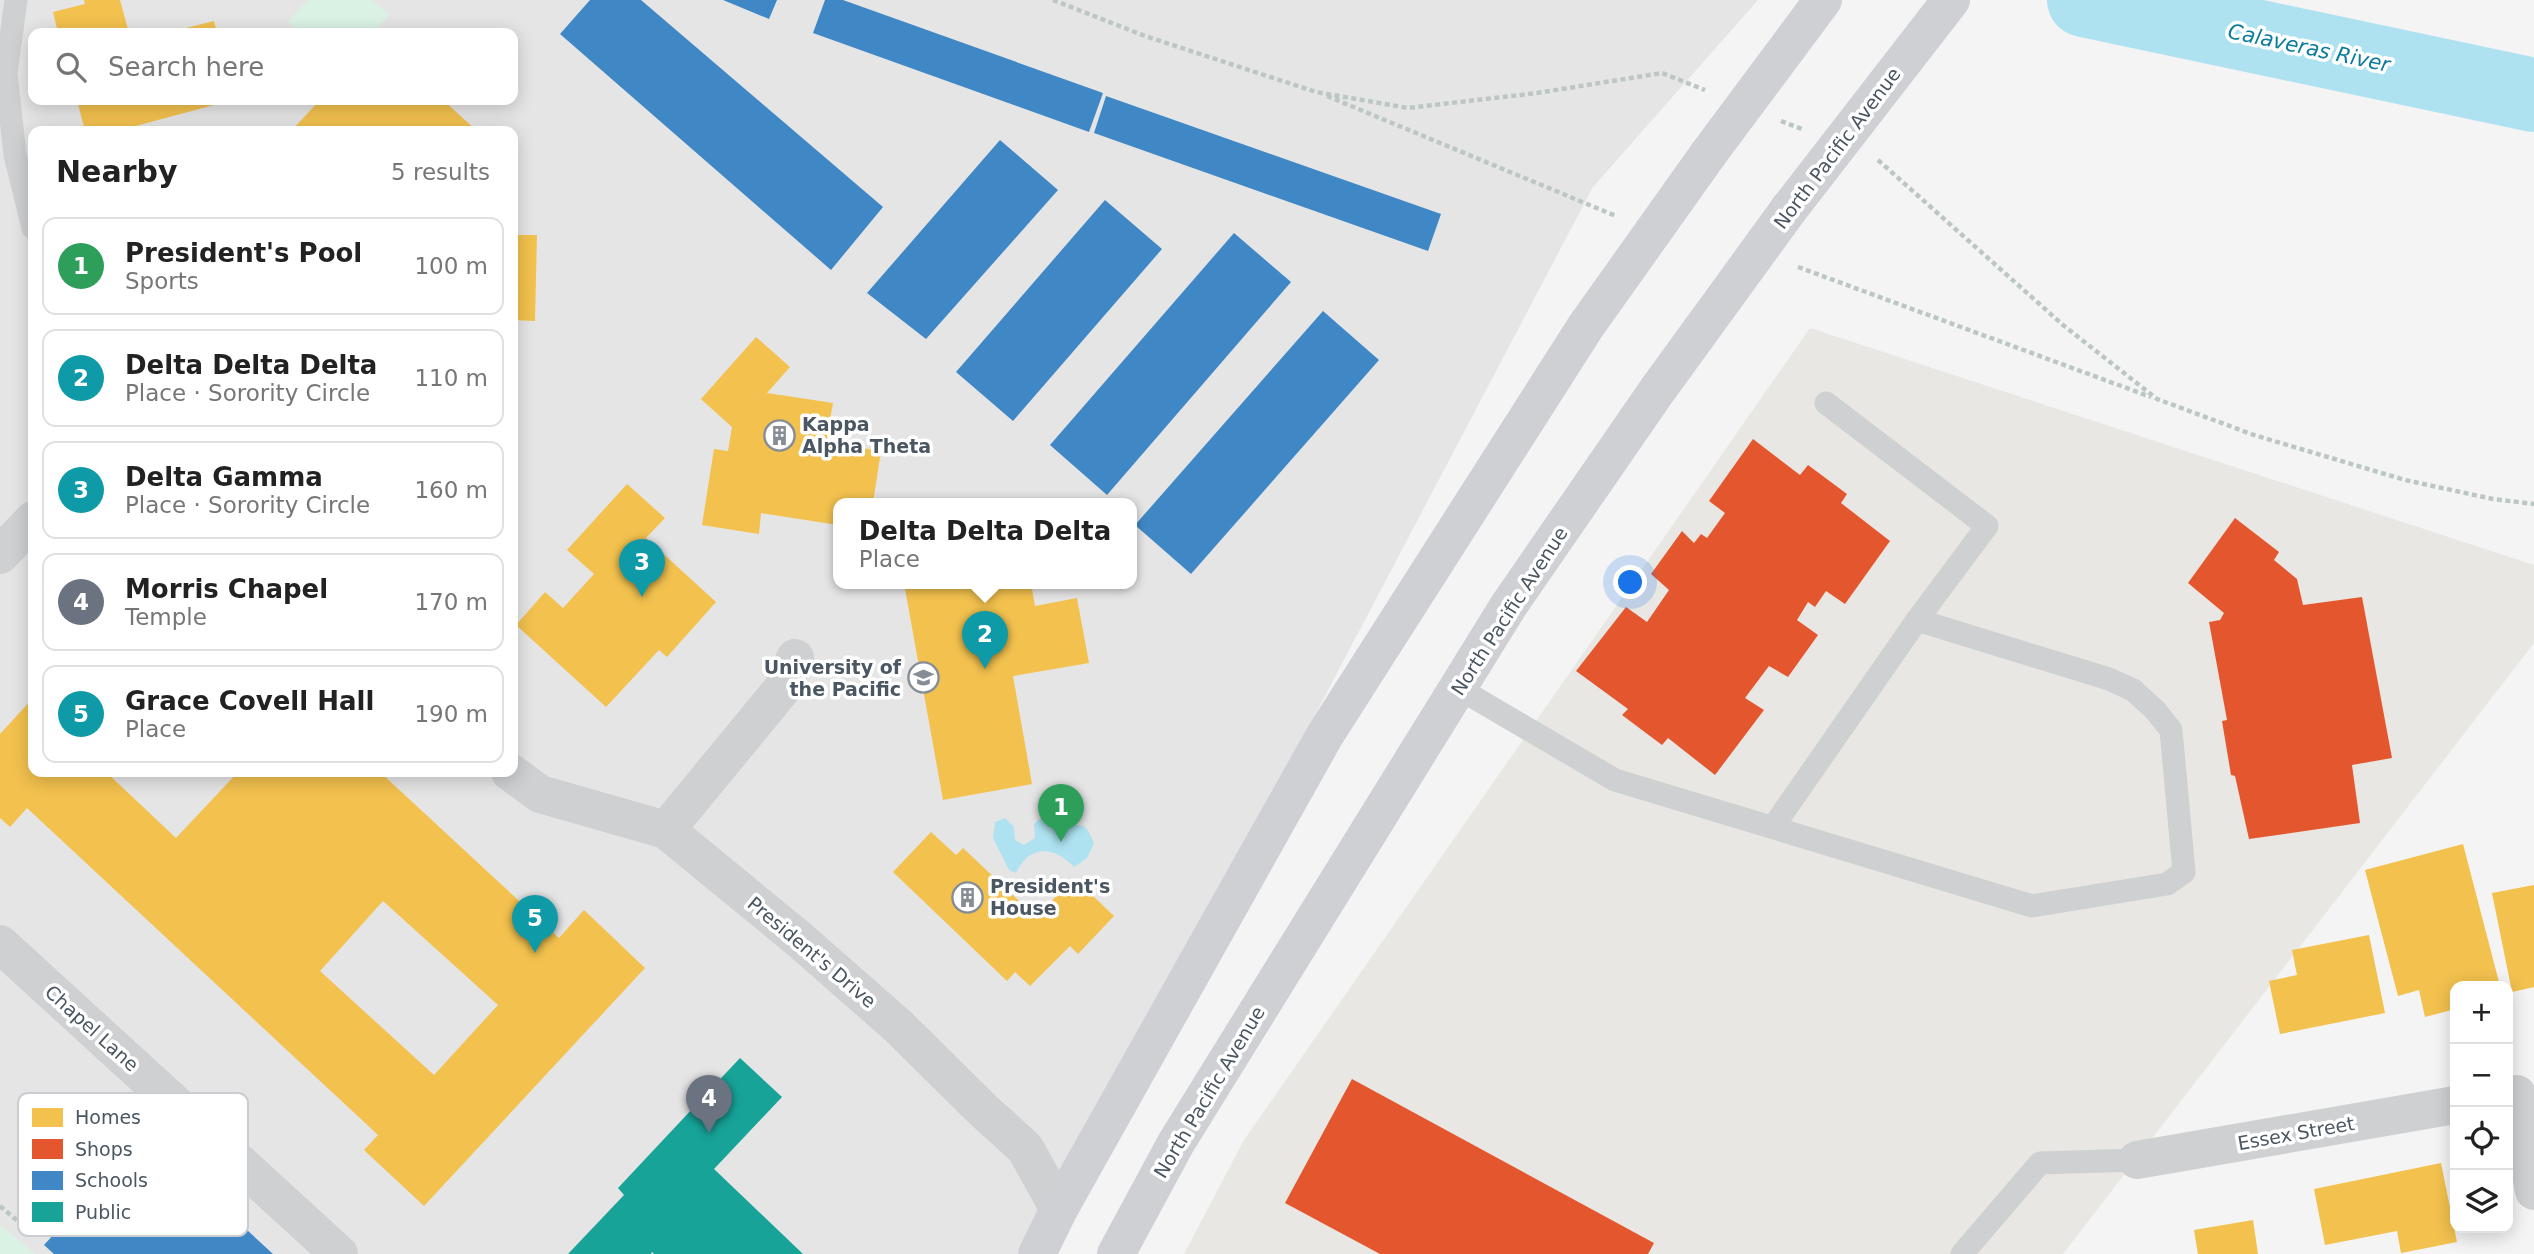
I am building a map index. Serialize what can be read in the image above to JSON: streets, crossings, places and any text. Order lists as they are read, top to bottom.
{
  "streets": {
    "street": [
      "North Pacific Avenue",
      "President's Drive",
      "Chapel Lane",
      "Essex Street"
    ]
  },
  "water": ["Calaveras River"],
  "places": {
    "building": ["Kappa Alpha Theta", "President's House"],
    "school or university": ["University of the Pacific"]
  },
  "legend": [
    "Homes",
    "Shops",
    "Schools",
    "Public"
  ],
  "page": {
    "search": "Search here",
    "heading": ["Nearby", "5 results"],
    "list": [
      {
        "mark": "1",
        "name": "President's Pool",
        "note": "Sports",
        "value": "100 m"
      },
      {
        "mark": "2",
        "name": "Delta Delta Delta",
        "note": "Place · Sorority Circle",
        "value": "110 m"
      },
      {
        "mark": "3",
        "name": "Delta Gamma",
        "note": "Place · Sorority Circle",
        "value": "160 m"
      },
      {
        "mark": "4",
        "name": "Morris Chapel",
        "note": "Temple",
        "value": "170 m"
      },
      {
        "mark": "5",
        "name": "Grace Covell Hall",
        "note": "Place",
        "value": "190 m"
      }
    ],
    "popup": ["Delta Delta Delta", "Place"],
    "pins": [
      "3",
      "2",
      "1",
      "5",
      "4"
    ],
    "map_buttons": ["+", "−"]
  }
}
